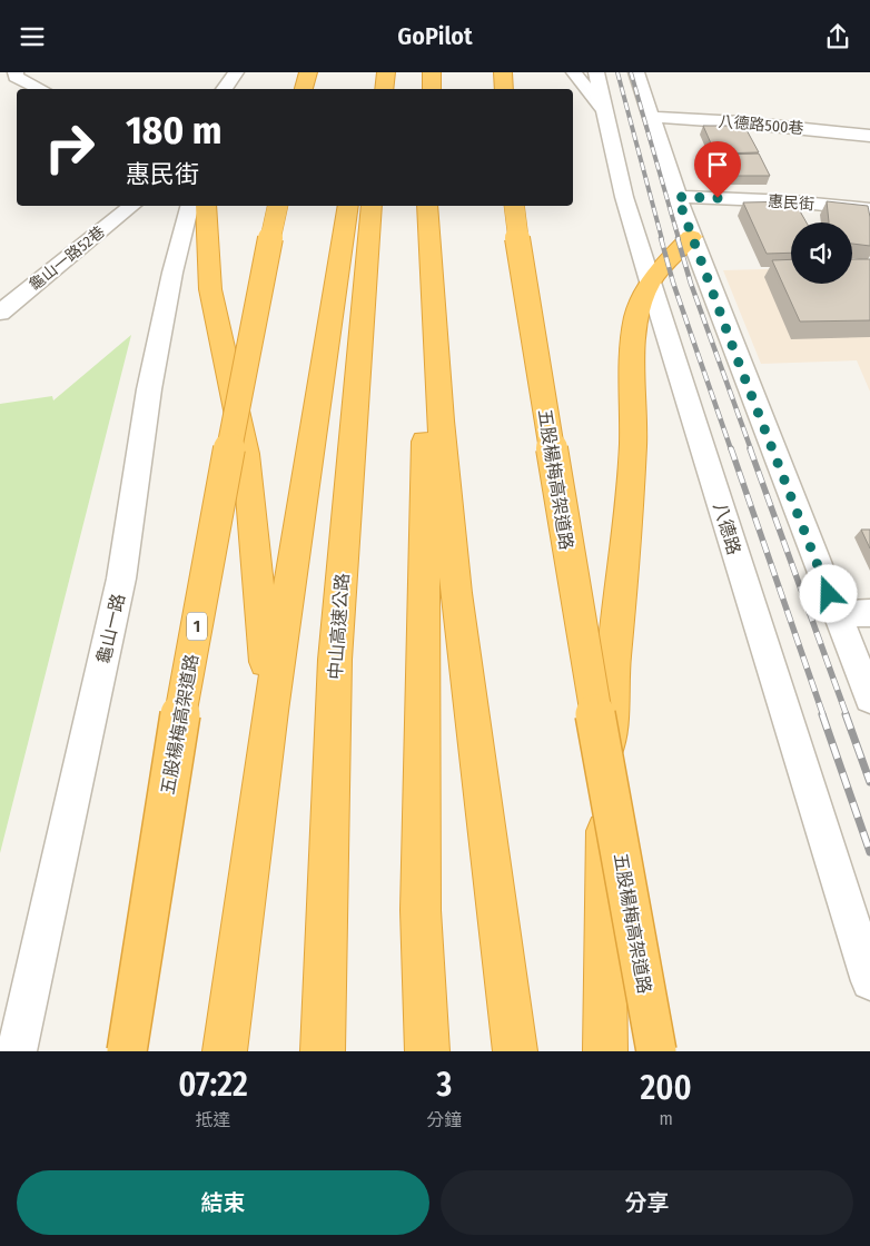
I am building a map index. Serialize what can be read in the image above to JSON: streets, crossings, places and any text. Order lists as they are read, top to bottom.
{
  "streets": {
    "highway": ["五股楊梅高架道路", "1", "中山高速公路"],
    "street": [
      "八德路500巷",
      "惠民街",
      "龜山一路52巷",
      "八德路",
      "龜山一路"
    ]
  },
  "page": {
    "header": "GoPilot",
    "turn": ["180 m", "惠民街"],
    "eta": [
      "07:22",
      "抵達",
      "3",
      "分鐘",
      "200",
      "m"
    ],
    "buttons": ["結束", "分享"]
  }
}
